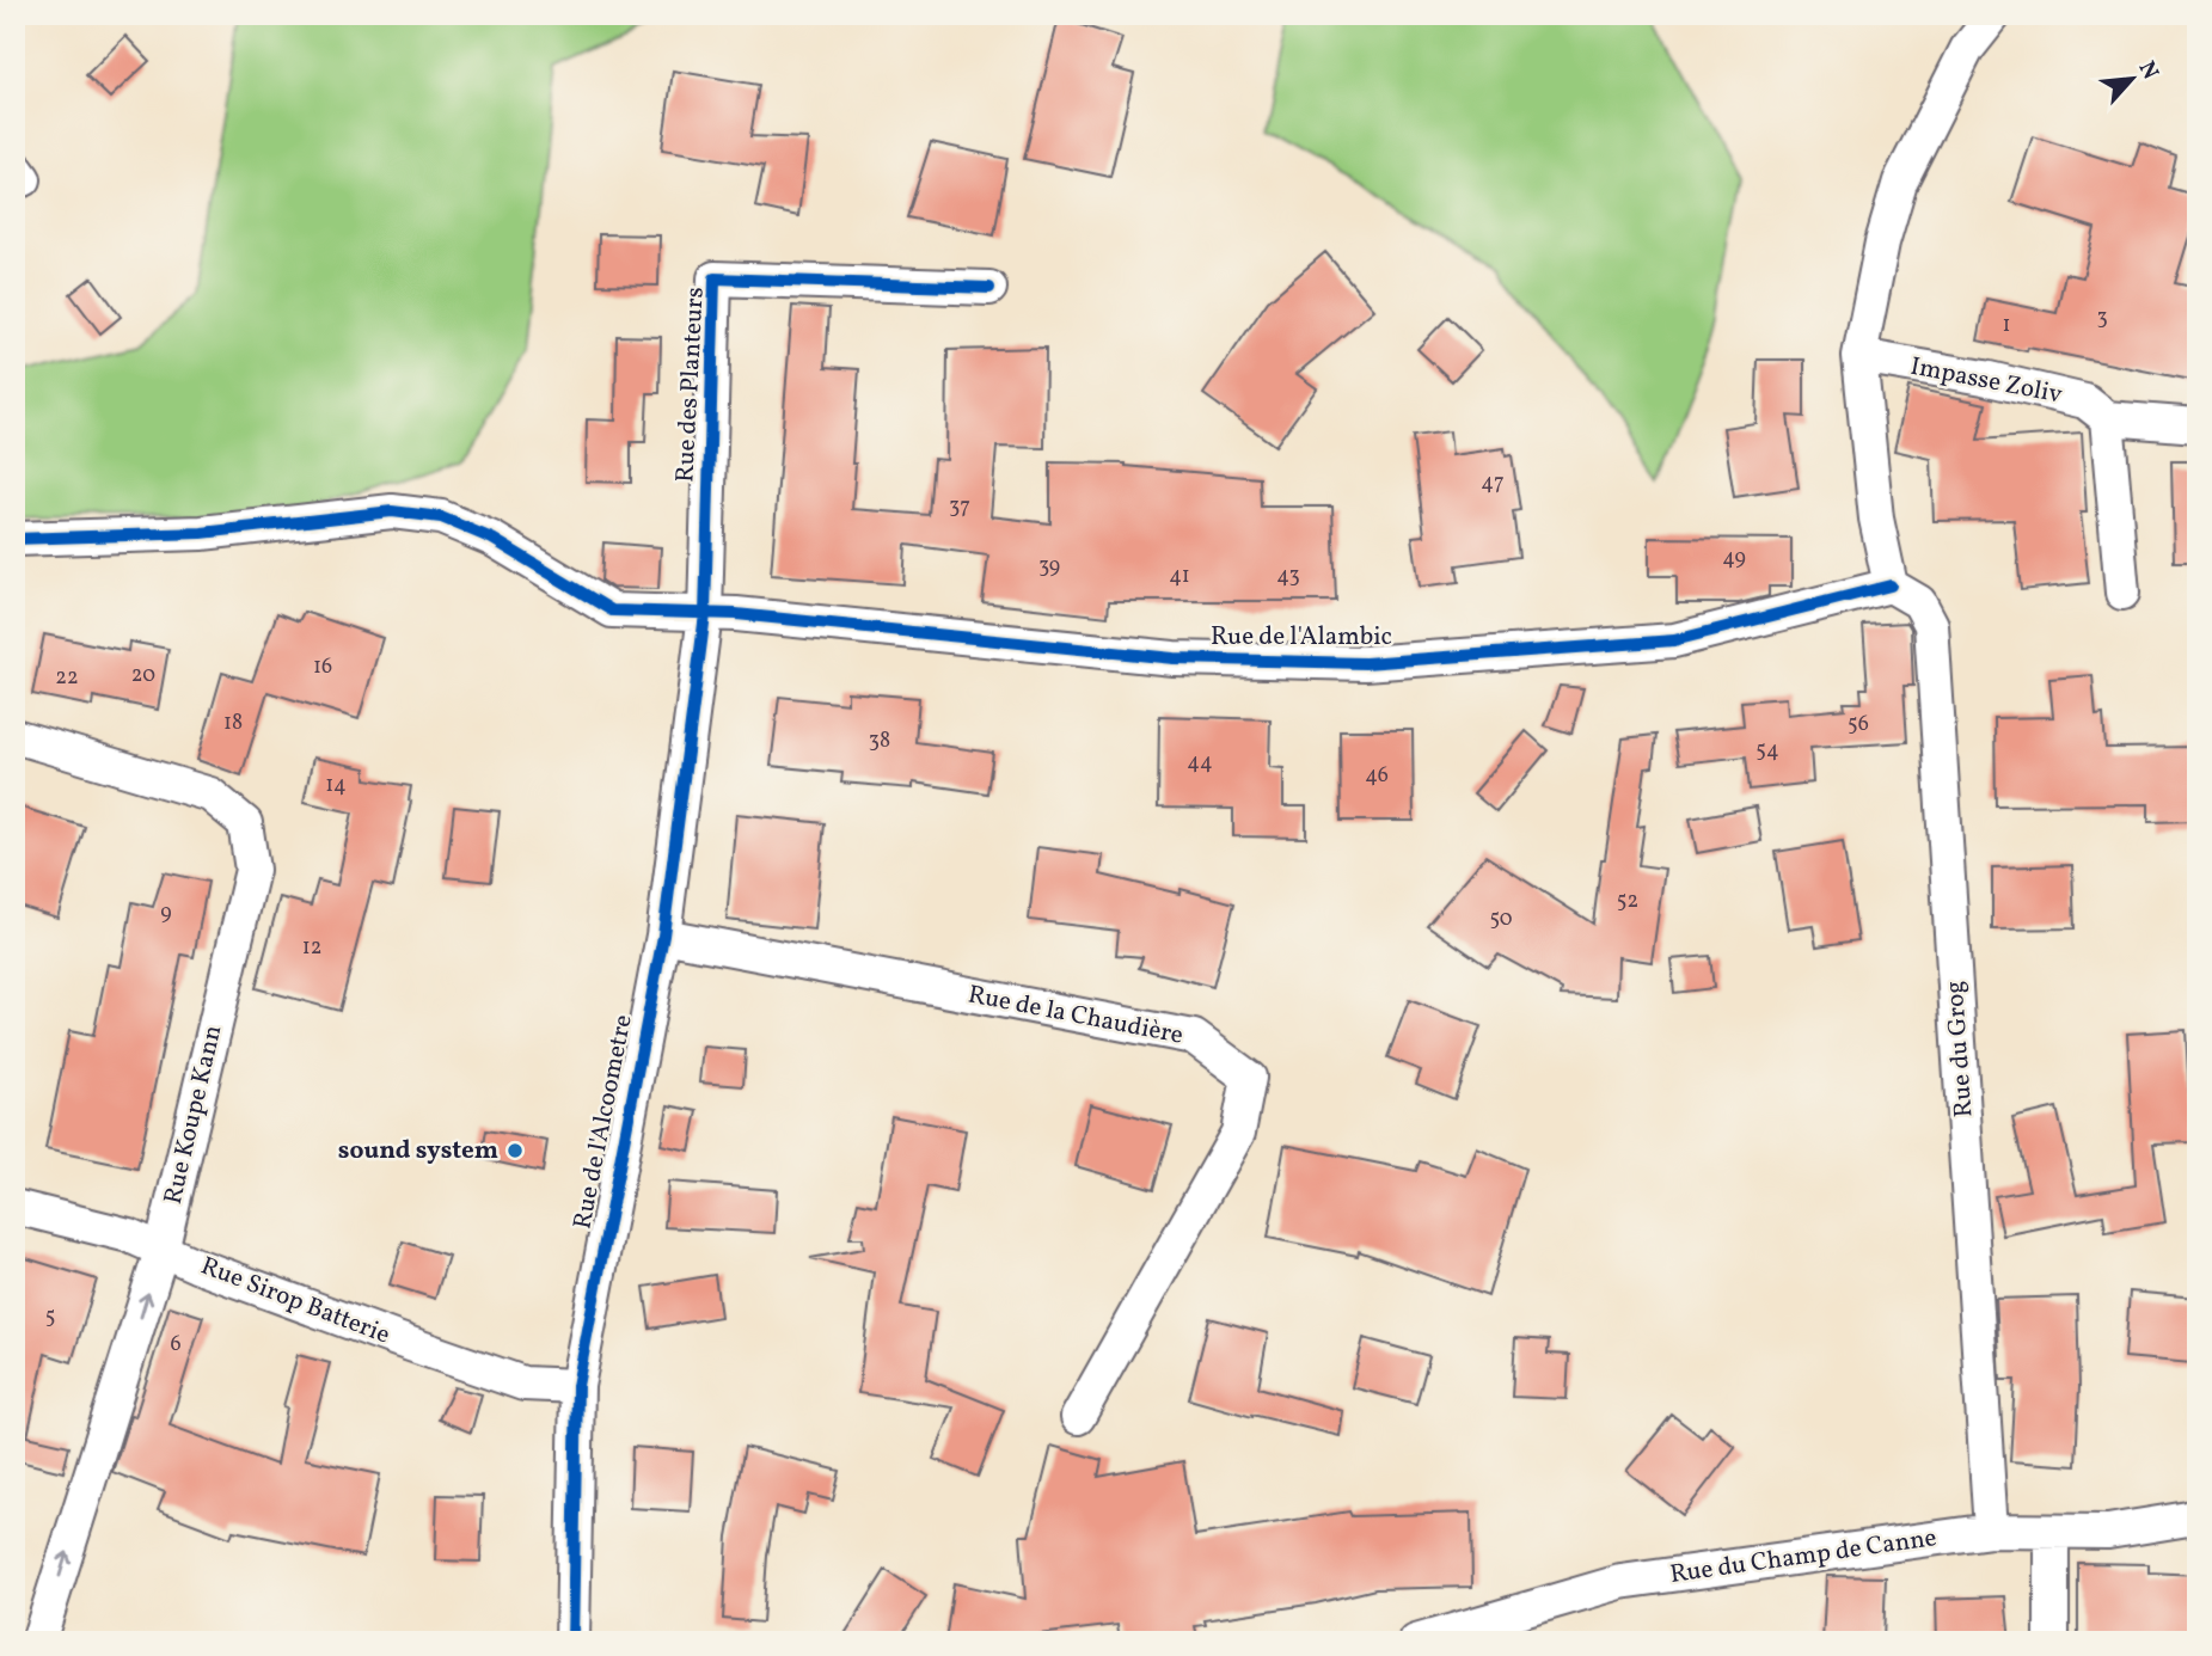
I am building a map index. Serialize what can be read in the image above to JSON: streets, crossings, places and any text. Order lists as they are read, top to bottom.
{
  "streets": {
    "street": [
      "Impasse Zoliv",
      "Rue des Planteurs",
      "Rue de l'Alambic",
      "Rue de la Chaudière",
      "Rue du Grog",
      "Rue Koupe Kann",
      "Rue de l'Alcoometre",
      "Rue Sirop Batterie",
      "Rue du Champ de Canne"
    ]
  },
  "crossings": [
    ["Rue des Planteurs", "Rue de l'Alambic"],
    ["Rue des Planteurs", "Rue de l'Alcoometre"],
    ["Rue de l'Alambic", "Rue du Grog"],
    ["Rue de l'Alambic", "Rue de l'Alcoometre"],
    ["Rue de la Chaudière", "Rue de l'Alcoometre"],
    ["Rue du Grog", "Rue du Champ de Canne"],
    ["Rue Koupe Kann", "Rue Sirop Batterie"],
    ["Rue de l'Alcoometre", "Rue Sirop Batterie"]
  ],
  "one_way": ["Rue Koupe Kann"],
  "places": ["sound system"],
  "house_numbers": [
    "3",
    "1",
    "47",
    "37",
    "49",
    "39",
    "41",
    "43",
    "16",
    "20",
    "22",
    "18",
    "56",
    "38",
    "54",
    "44",
    "46",
    "14",
    "52",
    "9",
    "50",
    "12",
    "5",
    "6"
  ],
  "north": "top right"
}
